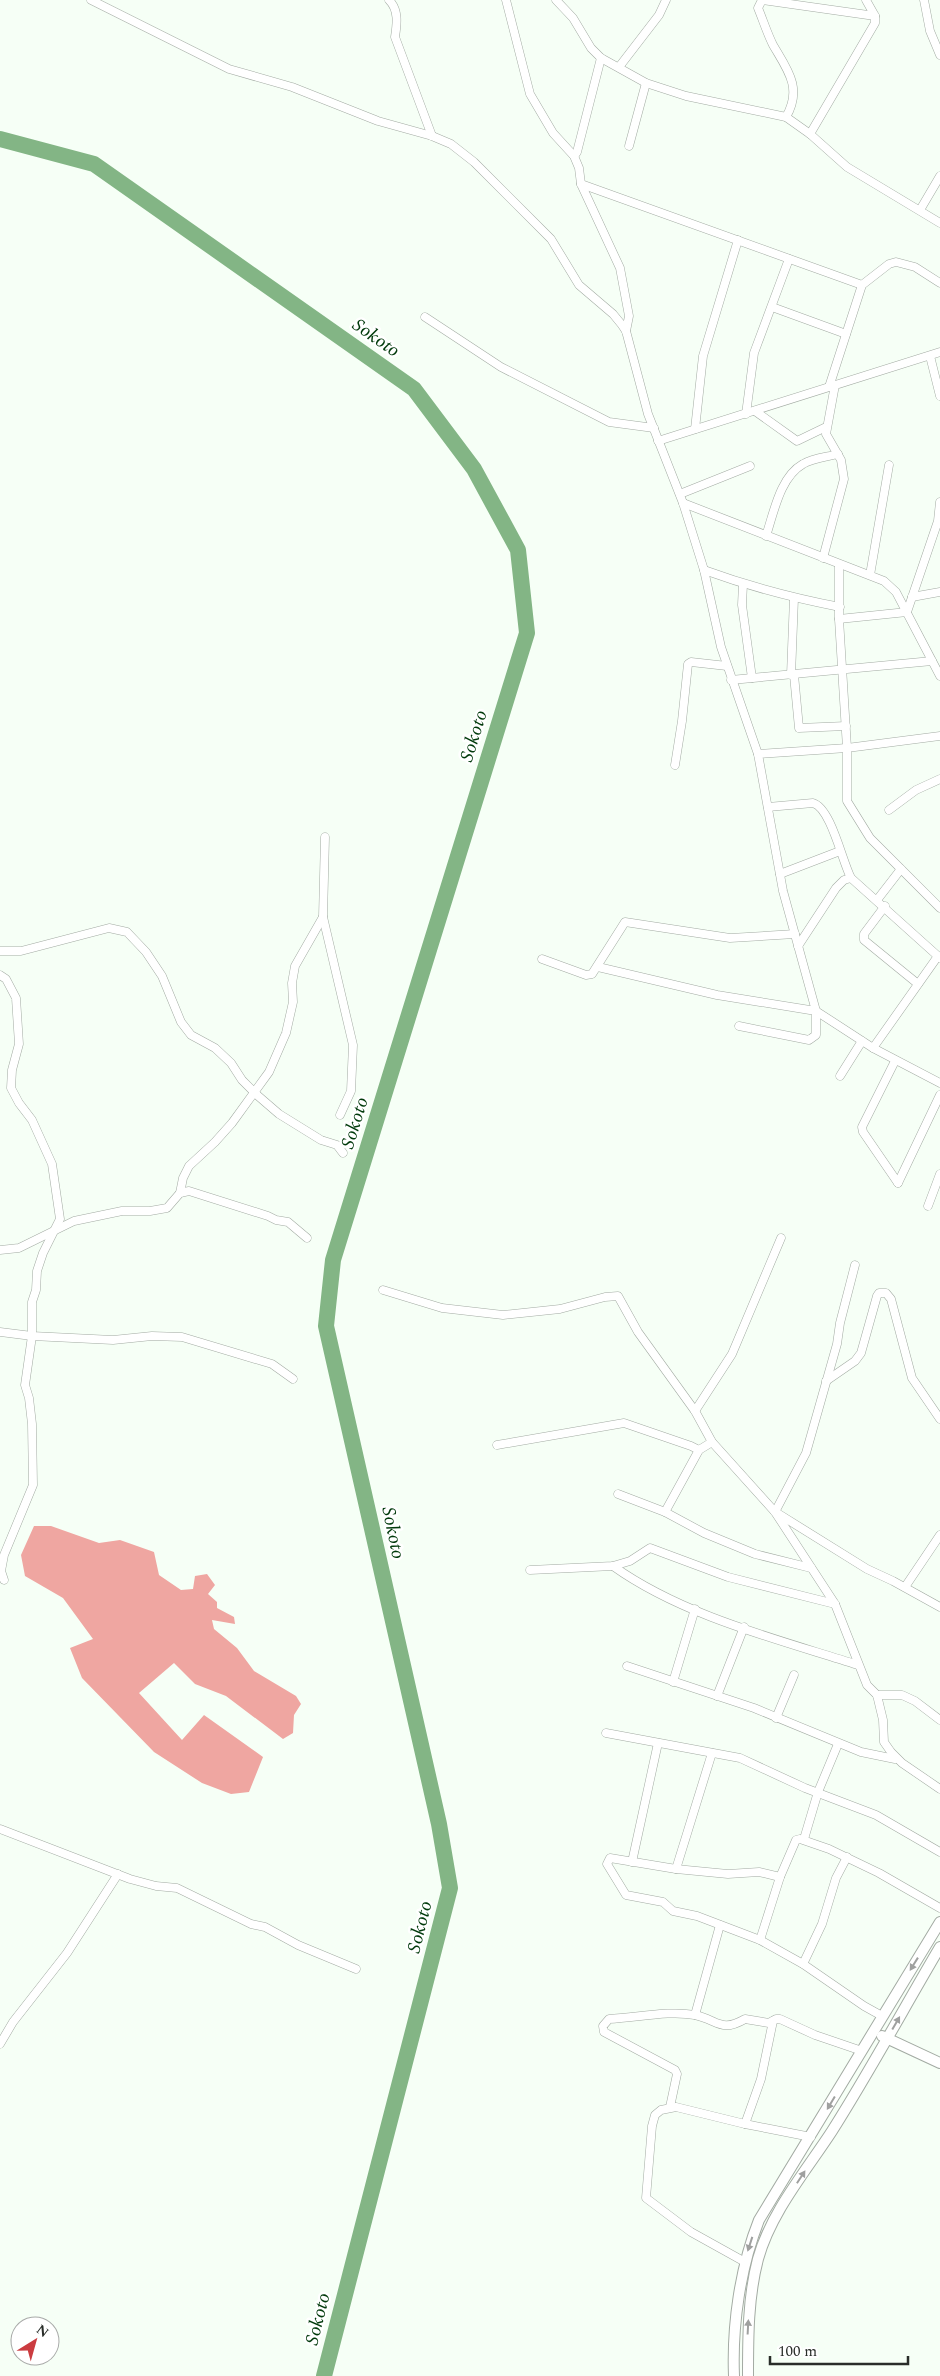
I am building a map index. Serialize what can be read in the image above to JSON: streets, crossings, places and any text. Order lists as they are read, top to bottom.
{
  "water": ["Sokoto"],
  "scale_bar": "100 m",
  "north": "top right"
}
